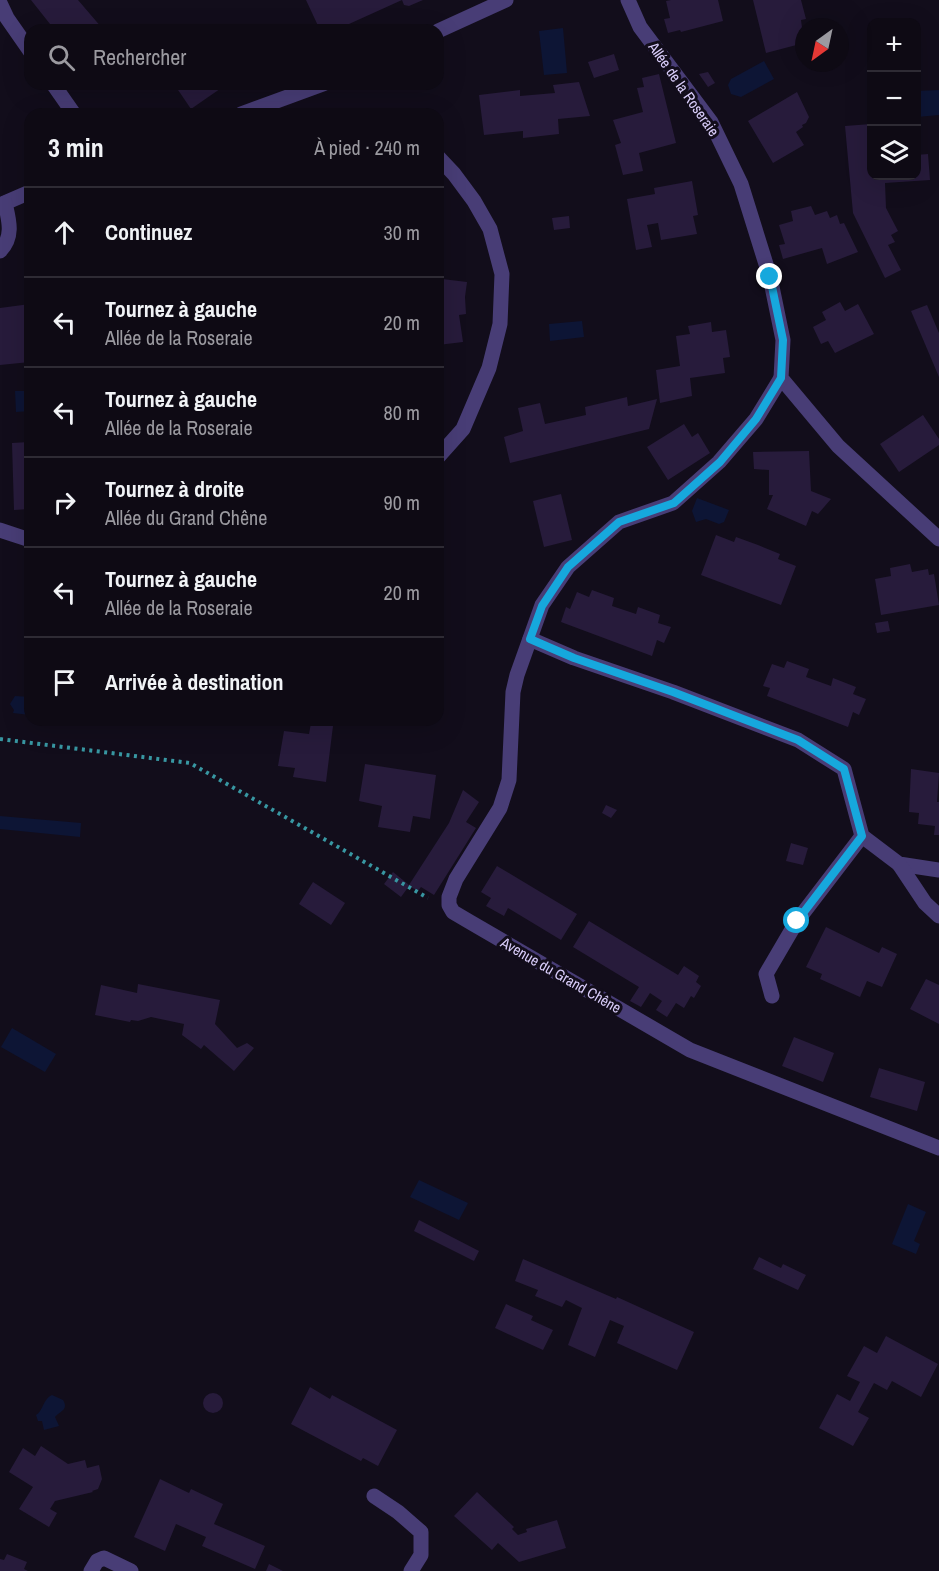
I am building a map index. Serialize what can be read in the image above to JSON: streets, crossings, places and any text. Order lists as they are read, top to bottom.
{
  "streets": {
    "street": ["Allée de la Roseraie", "Avenue du Grand Chêne"]
  },
  "north": "bottom left",
  "page": {
    "map_buttons": ["+", "−"],
    "search": "Rechercher",
    "heading": ["3 min", "À pied · 240 m"],
    "list": [
      ["Continuez", "30 m"],
      ["Tournez à gauche", "Allée de la Roseraie", "20 m"],
      ["Tournez à gauche", "Allée de la Roseraie", "80 m"],
      ["Tournez à droite", "Allée du Grand Chêne", "90 m"],
      ["Tournez à gauche", "Allée de la Roseraie", "20 m"],
      "Arrivée à destination"
    ]
  }
}
